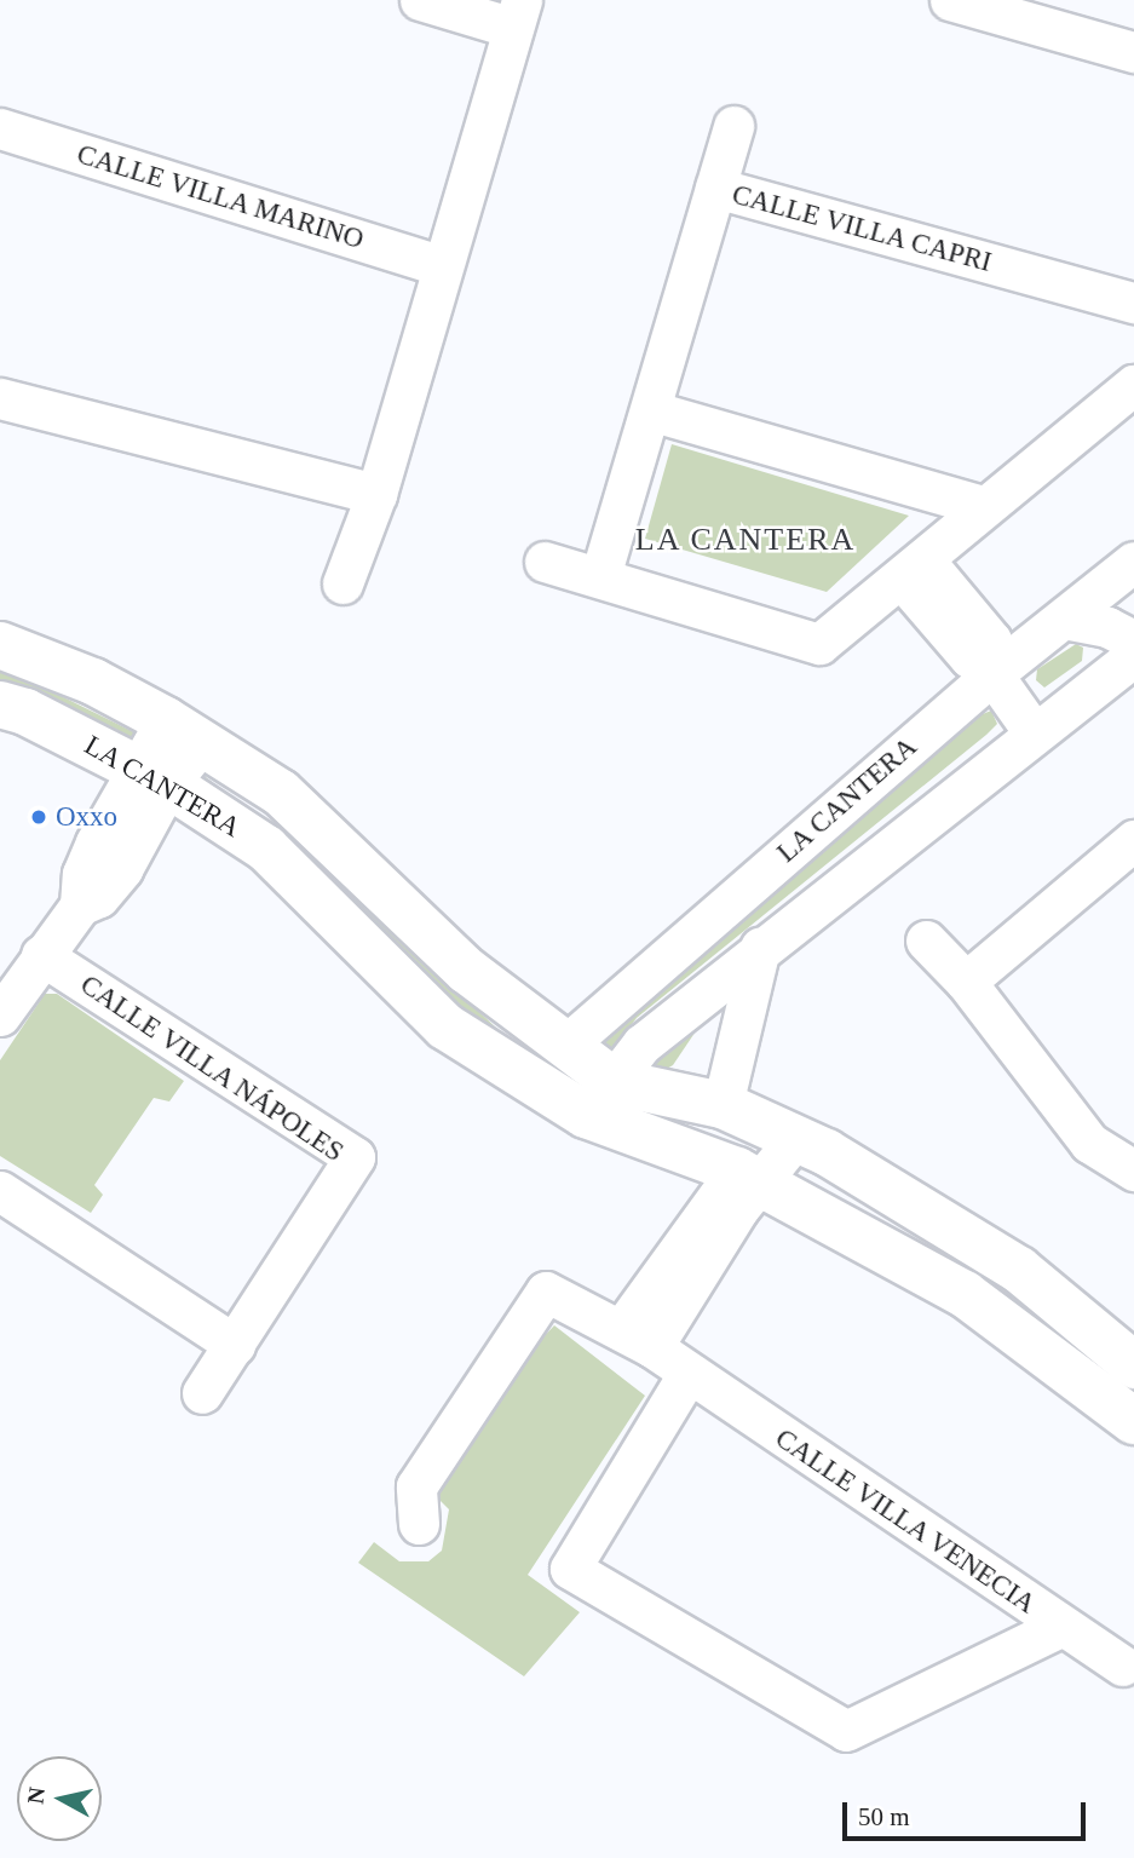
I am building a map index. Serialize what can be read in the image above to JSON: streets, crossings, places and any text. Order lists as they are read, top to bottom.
{
  "streets": {
    "main road": ["LA CANTERA"],
    "street": [
      "CALLE VILLA MARINO",
      "CALLE VILLA CAPRI",
      "CALLE VILLA NÁPOLES",
      "CALLE VILLA VENECIA"
    ]
  },
  "districts": ["LA CANTERA"],
  "places": ["Oxxo"],
  "scale_bar": "50 m",
  "north": "left"
}
